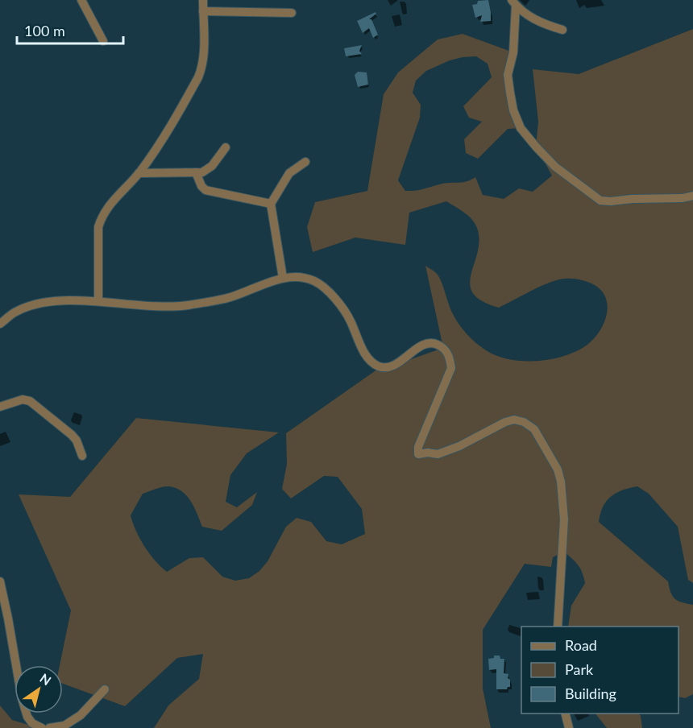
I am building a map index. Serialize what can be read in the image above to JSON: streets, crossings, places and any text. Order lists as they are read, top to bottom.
{
  "legend": ["Road", "Park", "Building"],
  "scale_bar": "100 m",
  "north": "top right"
}
